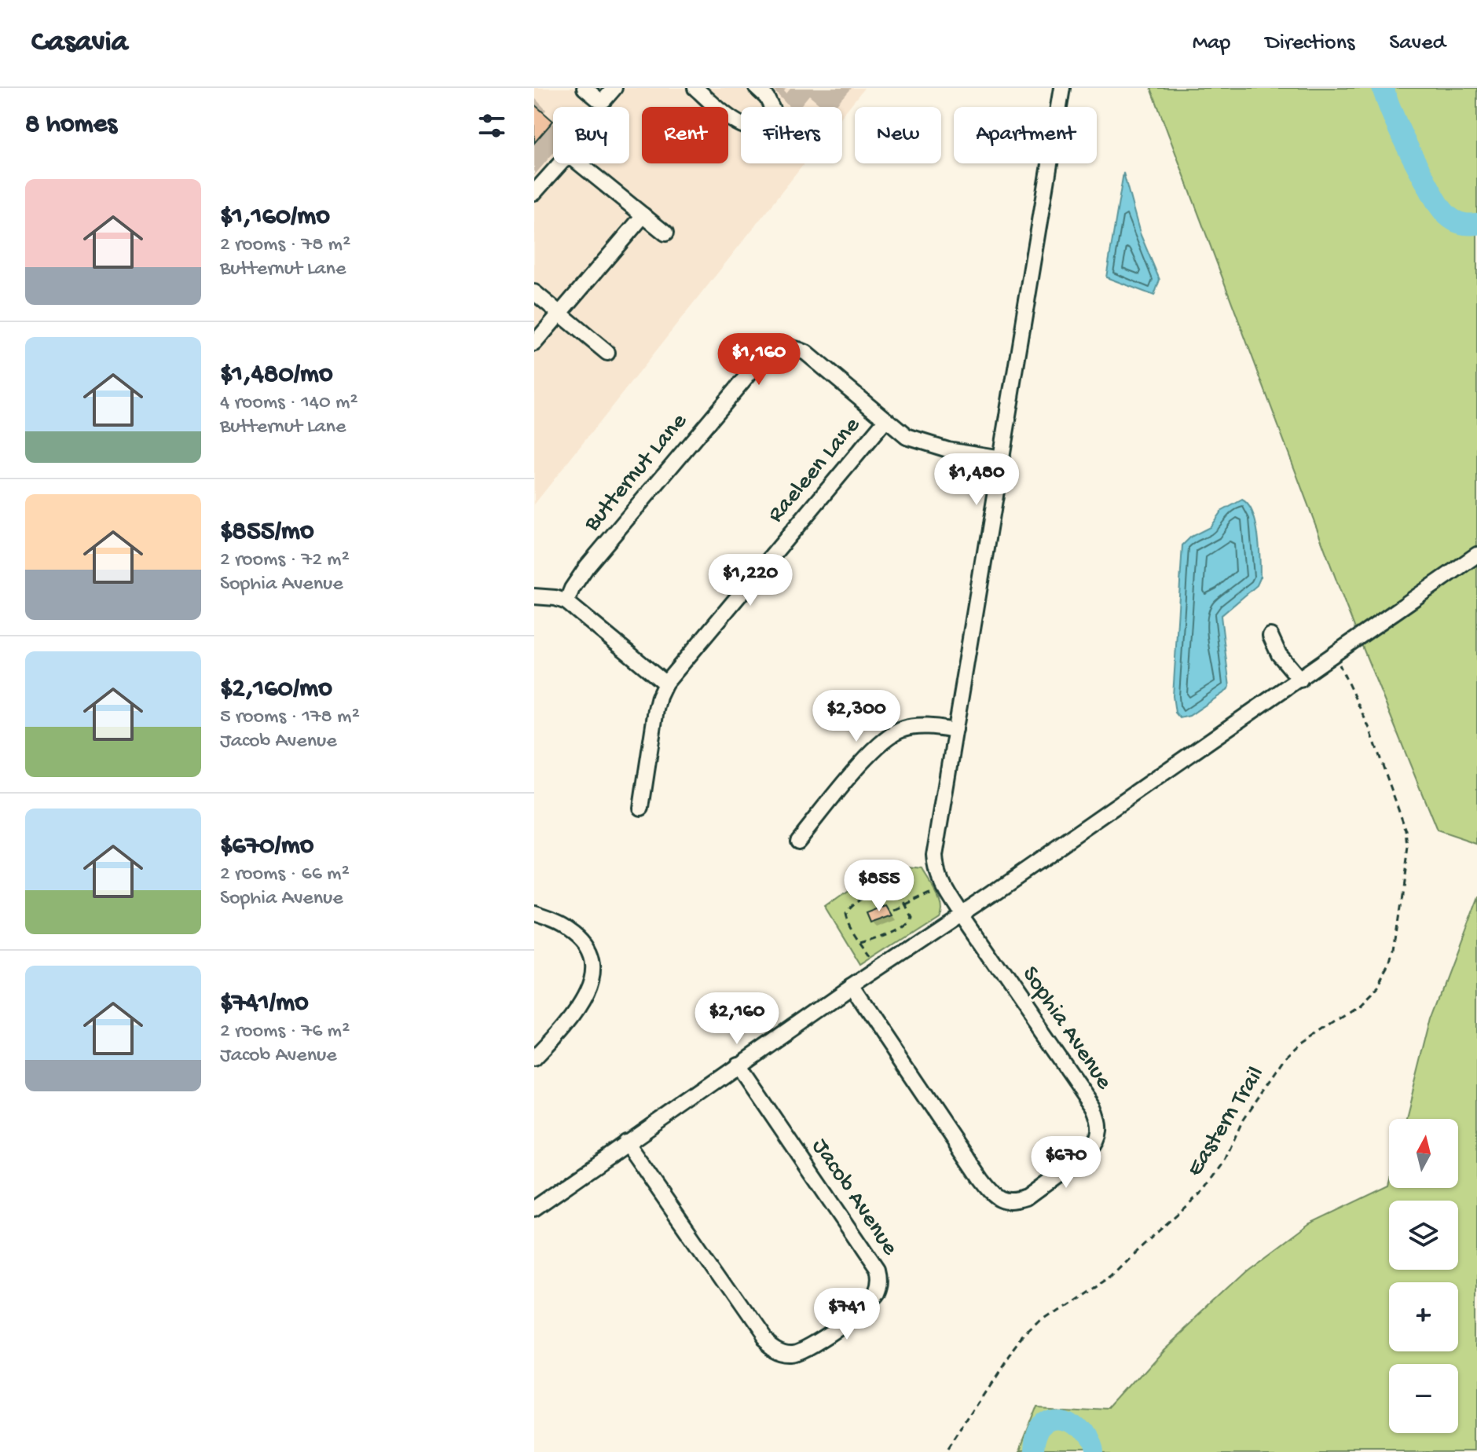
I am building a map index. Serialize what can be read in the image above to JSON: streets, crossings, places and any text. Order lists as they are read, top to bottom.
{
  "streets": {
    "street": [
      "Raeleen Lane",
      "Butternut Lane",
      "Sophia Avenue",
      "Jacob Avenue"
    ],
    "path": ["Eastern Trail"]
  },
  "crossings": [
    ["Raeleen Lane", "Butternut Lane"],
    ["Butternut Lane", "Sophia Avenue"]
  ],
  "north": "top",
  "page": {
    "header": "Casavia",
    "nav": ["Map", "Directions", "Saved"],
    "heading": "8 homes",
    "chip": [
      "Buy",
      "Rent",
      "Filters",
      "New",
      "Apartment"
    ],
    "list": [
      {
        "name": "$1,160/mo",
        "note": "2 rooms · 78 m² · Butternut Lane"
      },
      {
        "name": "$1,480/mo",
        "note": "4 rooms · 140 m² · Butternut Lane"
      },
      {
        "name": "$855/mo",
        "note": "2 rooms · 72 m² · Sophia Avenue"
      },
      {
        "name": "$2,160/mo",
        "note": "5 rooms · 178 m² · Jacob Avenue"
      },
      {
        "name": "$670/mo",
        "note": "2 rooms · 66 m² · Sophia Avenue"
      },
      {
        "name": "$741/mo",
        "note": "2 rooms · 76 m² · Jacob Avenue"
      }
    ],
    "price": [
      "$1,160",
      "$1,480",
      "$1,220",
      "$2,300",
      "$855",
      "$2,160",
      "$670",
      "$741"
    ],
    "map_buttons": ["+", "−"]
  }
}
